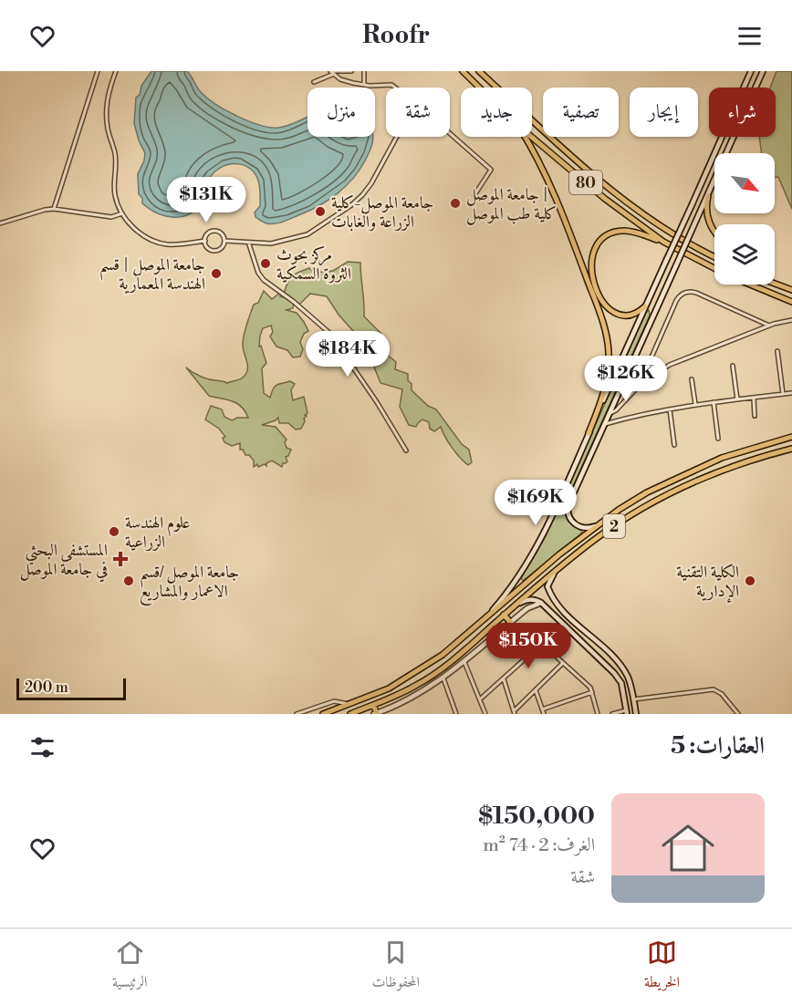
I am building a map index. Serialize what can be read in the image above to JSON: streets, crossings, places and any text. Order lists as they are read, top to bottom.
{
  "streets": {
    "highway": ["80", "2"]
  },
  "places": {
    "other": [
      "جامعة الموصل | كلية طب الموصل",
      "جامعة الموصل-كلية الزراعة والغابات",
      "مركز بحوث الثروة السمكية",
      "جامعة الموصل | قسم الهندسة المعمارية",
      "علوم الهندسة الزراعية",
      "جامعة الموصل /قسم الاعمار والمشاريع",
      "الكلية التقنية الإدارية"
    ],
    "health": ["المستشفى البحثي في جامعة الموصل"]
  },
  "scale_bar": "200 m",
  "north": "bottom right",
  "page": {
    "header": "Roofr",
    "chip": [
      "شراء",
      "إيجار",
      "تصفية",
      "جديد",
      "شقة",
      "منزل"
    ],
    "price": [
      "$131K",
      "$184K",
      "$126K",
      "$169K",
      "$150K"
    ],
    "scale": "200 m",
    "heading": "العقارات: 5",
    "list": [
      {
        "name": "$150,000",
        "note": "الغرف: 2 · 74 m² · شقة"
      }
    ],
    "tabs": ["الخريطة", "المحفوظات", "الرئيسية"]
  }
}
